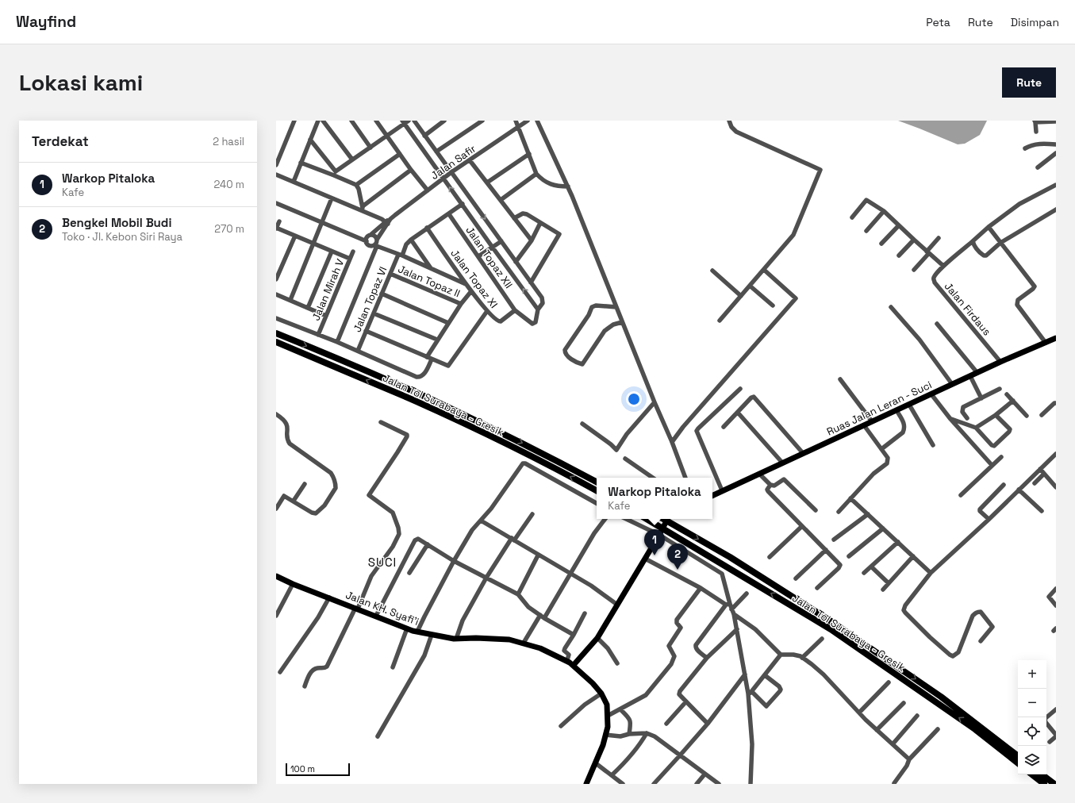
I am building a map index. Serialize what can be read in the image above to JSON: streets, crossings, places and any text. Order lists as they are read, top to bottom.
{
  "streets": {
    "highway": ["Jalan Tol Surabaya - Gresik"],
    "main road": ["Ruas Jalan Leran - Suci", "Jalan KH. Syafi'i"],
    "street": [
      "Jalan Safir",
      "Jalan Topaz XII",
      "Jalan Topaz XI",
      "Jalan Topaz II",
      "Jalan Mirah V",
      "Jalan Topaz VI",
      "Jalan Firdaus"
    ]
  },
  "crossings": [
    ["Jalan Topaz XII", "Jalan Topaz XI"],
    ["Jalan Topaz II", "Jalan Topaz VI"],
    ["Jalan Firdaus", "Ruas Jalan Leran - Suci"]
  ],
  "districts": ["SUCI"],
  "scale_bar": "100 m",
  "page": {
    "header": "Wayfind",
    "nav": ["Peta", "Rute", "Disimpan"],
    "buttons": "Rute",
    "title": "Lokasi kami",
    "heading": ["Terdekat", "2 hasil"],
    "list": [
      {
        "mark": "1",
        "name": "Warkop Pitaloka",
        "note": "Kafe",
        "value": "240 m"
      },
      {
        "mark": "2",
        "name": "Bengkel Mobil Budi",
        "note": "Toko · Jl. Kebon Siri Raya",
        "value": "270 m"
      }
    ],
    "popup": ["Warkop Pitaloka", "Kafe"],
    "pins": ["1", "2"],
    "map_buttons": ["+", "−"],
    "scale": "100 m"
  }
}
